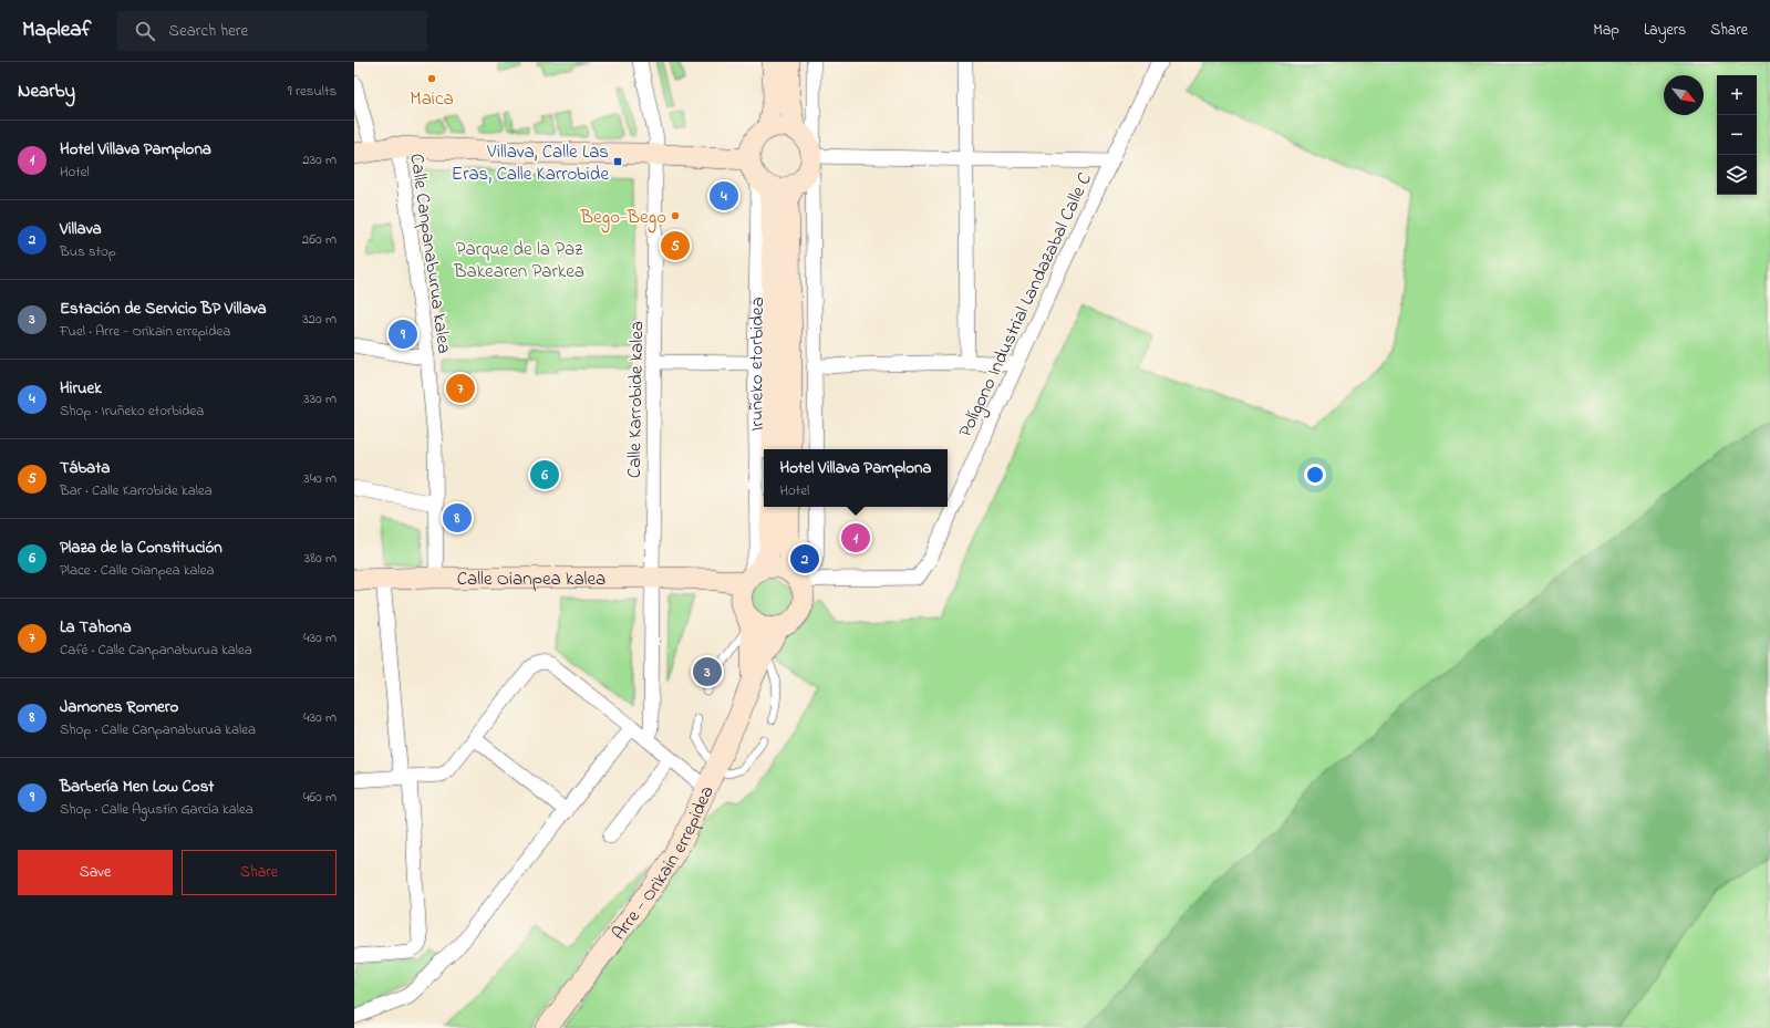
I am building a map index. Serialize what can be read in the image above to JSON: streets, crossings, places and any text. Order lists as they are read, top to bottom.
{
  "streets": {
    "main road": ["Iruñeko etorbidea", "Calle Oianpea kalea", "Arre - Orikain errepidea"],
    "street": ["Calle Canpanaburua kalea", "Polígono Industrial Landazabal Calle C", "Calle Karrobide kalea"]
  },
  "crossings": [
    ["Calle Canpanaburua kalea", "Calle Oianpea kalea"],
    ["Polígono Industrial Landazabal Calle C", "Iruñeko etorbidea"],
    ["Polígono Industrial Landazabal Calle C", "Calle Oianpea kalea"],
    ["Polígono Industrial Landazabal Calle C", "Arre - Orikain errepidea"],
    ["Iruñeko etorbidea", "Calle Oianpea kalea"],
    ["Iruñeko etorbidea", "Arre - Orikain errepidea"],
    ["Calle Karrobide kalea", "Calle Oianpea kalea"],
    ["Calle Oianpea kalea", "Arre - Orikain errepidea"]
  ],
  "parks": ["Parque de la Paz Bakearen Parkea"],
  "places": {
    "other": ["Maica", "Bego-Bego"],
    "transit": ["Villava, Calle Las Eras, Calle Karrobide"]
  },
  "north": "bottom right",
  "page": {
    "header": "Mapleaf",
    "search": "Search here",
    "nav": ["Map", "Layers", "Share"],
    "heading": ["Nearby", "9 results"],
    "map_buttons": ["+", "−"],
    "list": [
      {
        "mark": "1",
        "name": "Hotel Villava Pamplona",
        "note": "Hotel",
        "value": "230 m"
      },
      {
        "mark": "2",
        "name": "Villava",
        "note": "Bus stop",
        "value": "260 m"
      },
      {
        "mark": "3",
        "name": "Estación de Servicio BP Villava",
        "note": "Fuel · Arre - Orikain errepidea",
        "value": "320 m"
      },
      {
        "mark": "4",
        "name": "Hiruek",
        "note": "Shop · Iruñeko etorbidea",
        "value": "330 m"
      },
      {
        "mark": "5",
        "name": "Tábata",
        "note": "Bar · Calle Karrobide kalea",
        "value": "340 m"
      },
      {
        "mark": "6",
        "name": "Plaza de la Constitución",
        "note": "Place · Calle Oianpea kalea",
        "value": "380 m"
      },
      {
        "mark": "7",
        "name": "La Tahona",
        "note": "Café · Calle Canpanaburua kalea",
        "value": "430 m"
      },
      {
        "mark": "8",
        "name": "Jamones Romero",
        "note": "Shop · Calle Canpanaburua kalea",
        "value": "430 m"
      },
      {
        "mark": "9",
        "name": "Barbería Men Low Cost",
        "note": "Shop · Calle Agustín García kalea",
        "value": "460 m"
      }
    ],
    "pins": [
      "4",
      "5",
      "9",
      "7",
      "6",
      "8",
      "1",
      "2",
      "3"
    ],
    "popup": ["Hotel Villava Pamplona", "Hotel"],
    "buttons": ["Save", "Share"]
  }
}
